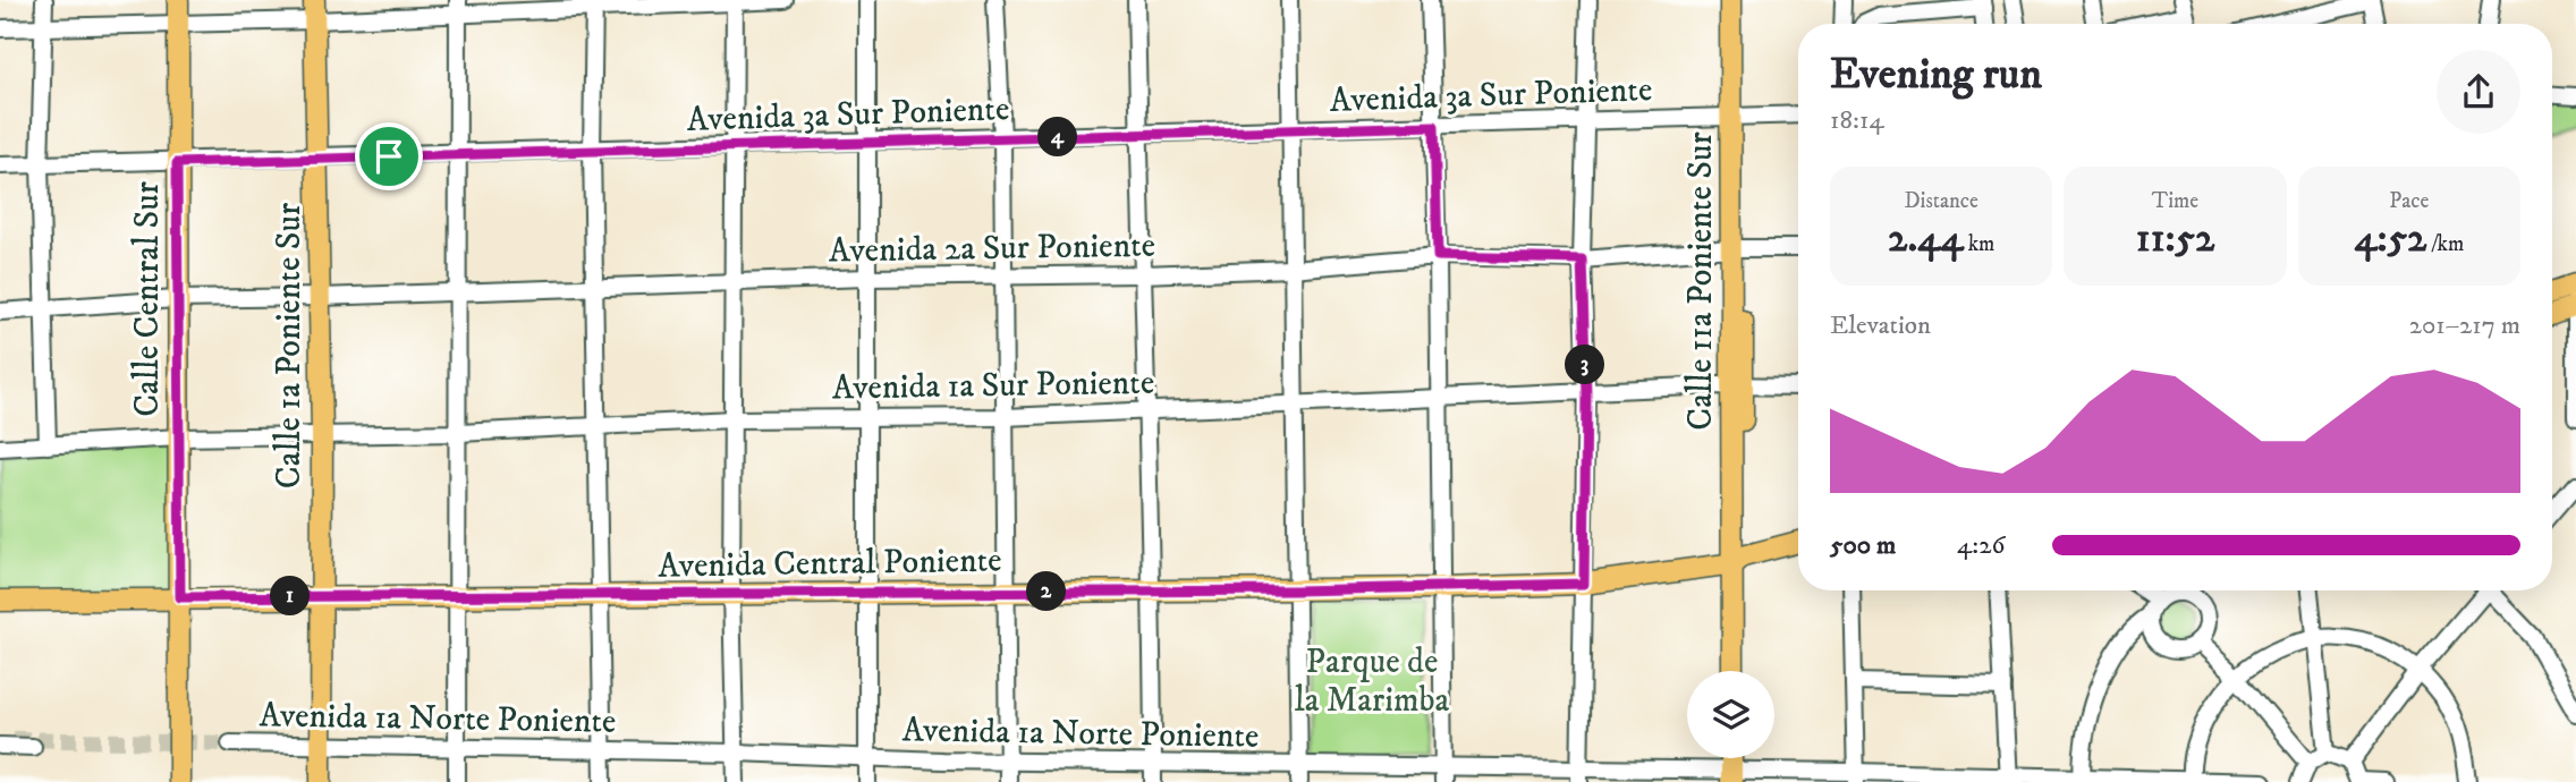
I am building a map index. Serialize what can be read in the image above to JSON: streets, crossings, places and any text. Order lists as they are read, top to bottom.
{
  "streets": {
    "main road": [
      "Calle 11a Poniente Sur",
      "Calle Central Sur",
      "Calle 1a Poniente Sur",
      "Avenida Central Poniente"
    ],
    "street": [
      "Avenida 3a Sur Poniente",
      "Avenida 2a Sur Poniente",
      "Avenida 1a Sur Poniente",
      "Avenida 1a Norte Poniente"
    ]
  },
  "crossings": [
    ["Avenida 3a Sur Poniente", "Calle 11a Poniente Sur"],
    ["Avenida 3a Sur Poniente", "Calle Central Sur"],
    ["Avenida 3a Sur Poniente", "Calle 1a Poniente Sur"],
    ["Avenida 2a Sur Poniente", "Calle 11a Poniente Sur"],
    ["Avenida 2a Sur Poniente", "Calle Central Sur"],
    ["Avenida 2a Sur Poniente", "Calle 1a Poniente Sur"],
    ["Calle 11a Poniente Sur", "Avenida 1a Sur Poniente"],
    ["Calle 11a Poniente Sur", "Avenida Central Poniente"],
    ["Calle Central Sur", "Avenida 1a Sur Poniente"],
    ["Calle Central Sur", "Avenida Central Poniente"],
    ["Calle 1a Poniente Sur", "Avenida 1a Sur Poniente"],
    ["Calle 1a Poniente Sur", "Avenida Central Poniente"],
    ["Calle 1a Poniente Sur", "Avenida 1a Norte Poniente"]
  ],
  "parks": ["Parque de la Marimba"],
  "page": {
    "heading": ["Evening run", "18:14"],
    "pins": [
      "4",
      "3",
      "2",
      "1"
    ],
    "stats": [
      ["Distance", "2.44 km"],
      ["Time", "11:52"],
      ["Pace", "4:52 /km"]
    ],
    "chart": ["Elevation", "201–217 m"],
    "list": [
      {
        "name": "500 m",
        "note": "4:26"
      }
    ]
  }
}
